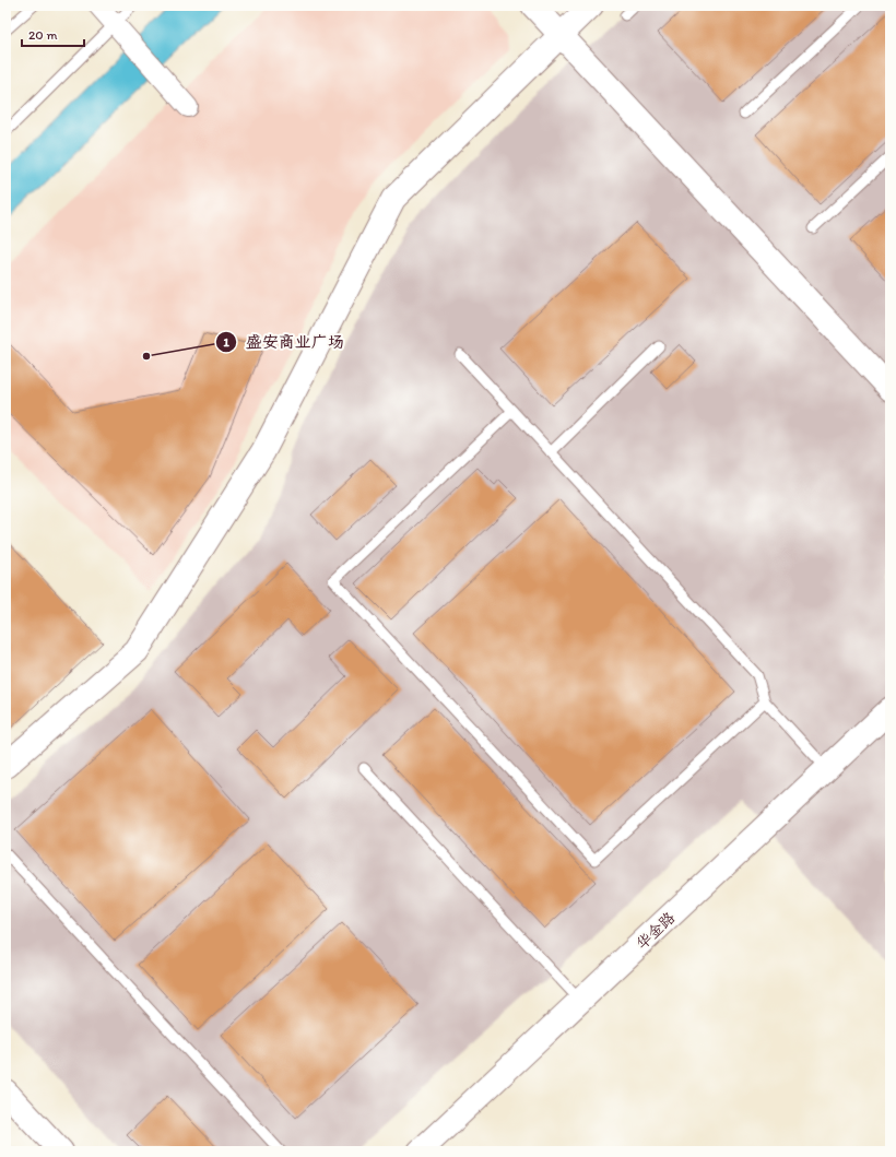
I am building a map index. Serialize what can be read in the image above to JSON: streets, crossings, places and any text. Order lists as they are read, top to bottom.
{
  "streets": {
    "street": ["华金路"]
  },
  "places": ["盛安商业广场"],
  "scale_bar": "20 m"
}
